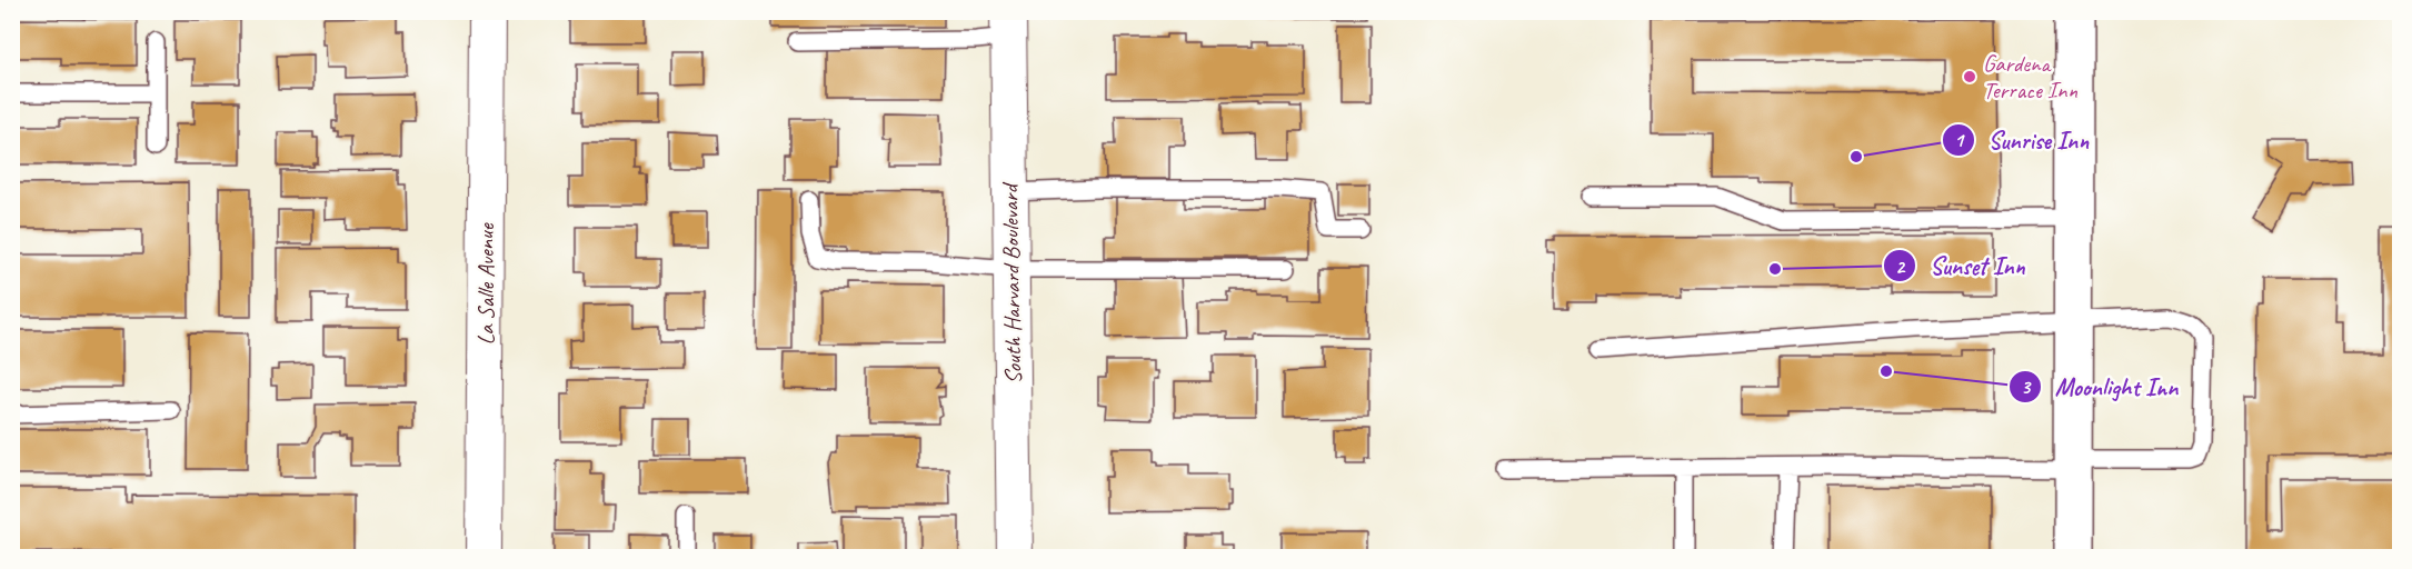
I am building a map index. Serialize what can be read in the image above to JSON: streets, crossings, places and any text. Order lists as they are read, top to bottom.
{
  "streets": {
    "street": ["La Salle Avenue", "South Harvard Boulevard"]
  },
  "places": [
    "Gardena Terrace Inn",
    "Sunrise Inn",
    "Sunset Inn",
    "Moonlight Inn"
  ]
}
